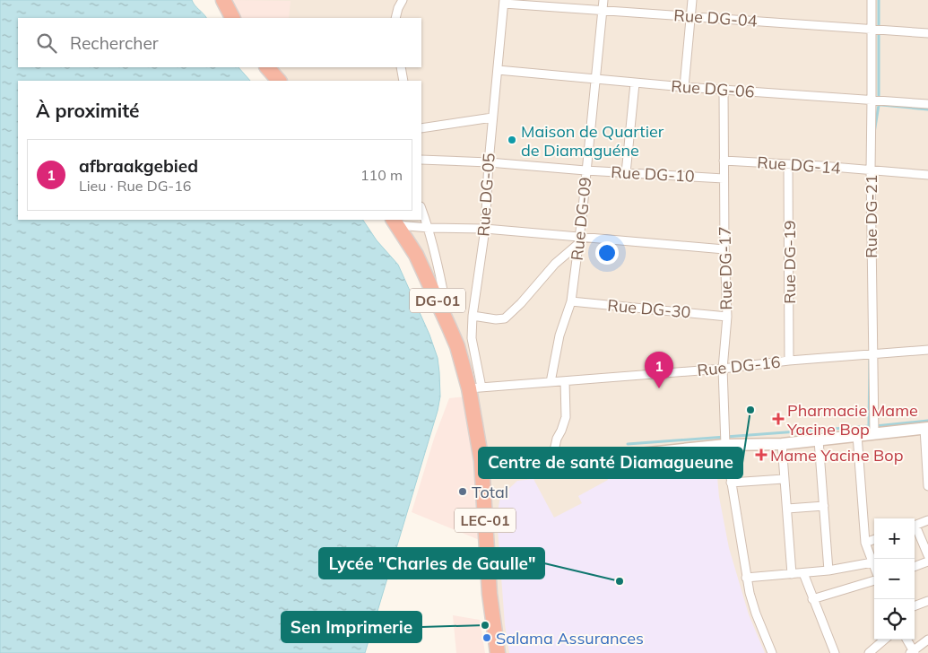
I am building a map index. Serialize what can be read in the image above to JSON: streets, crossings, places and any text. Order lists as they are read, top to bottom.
{
  "streets": {
    "highway": ["DG-01", "LEC-01"],
    "street": [
      "Rue DG-04",
      "Rue DG-06",
      "Rue DG-14",
      "Rue DG-10",
      "Rue DG-05",
      "Rue DG-21",
      "Rue DG-09",
      "Rue DG-19",
      "Rue DG-17",
      "Rue DG-30",
      "Rue DG-16"
    ]
  },
  "crossings": [
    ["Rue DG-04", "Rue DG-05"],
    ["Rue DG-04", "Rue DG-21"],
    ["Rue DG-04", "Rue DG-09"],
    ["Rue DG-06", "Rue DG-05"],
    ["Rue DG-06", "Rue DG-21"],
    ["Rue DG-06", "Rue DG-09"],
    ["Rue DG-06", "Rue DG-17"],
    ["Rue DG-14", "Rue DG-21"],
    ["Rue DG-14", "Rue DG-19"],
    ["Rue DG-14", "Rue DG-17"],
    ["Rue DG-10", "Rue DG-05"],
    ["Rue DG-10", "Rue DG-09"],
    ["Rue DG-10", "Rue DG-17"],
    ["Rue DG-05", "DG-01"],
    ["Rue DG-05", "Rue DG-16"],
    ["Rue DG-05", "LEC-01"],
    ["Rue DG-21", "Rue DG-16"],
    ["Rue DG-09", "Rue DG-30"],
    ["Rue DG-09", "Rue DG-16"],
    ["Rue DG-19", "Rue DG-16"],
    ["Rue DG-17", "Rue DG-30"],
    ["Rue DG-17", "Rue DG-16"],
    ["DG-01", "Rue DG-16"],
    ["DG-01", "LEC-01"],
    ["Rue DG-16", "LEC-01"]
  ],
  "places": {
    "other": [
      "Maison de Quartier de Diamaguéne",
      "Centre de santé Diamagueune",
      "Total",
      "Lycée \"Charles de Gaulle\"",
      "Sen Imprimerie",
      "Salama Assurances"
    ],
    "health": ["Pharmacie Mame Yacine Bop", "Mame Yacine Bop"]
  },
  "page": {
    "search": "Rechercher",
    "heading": "À proximité",
    "list": [
      {
        "mark": "1",
        "name": "afbraakgebied",
        "note": "Lieu · Rue DG-16",
        "value": "110 m"
      }
    ],
    "pins": "1",
    "map_buttons": ["+", "−"]
  }
}
